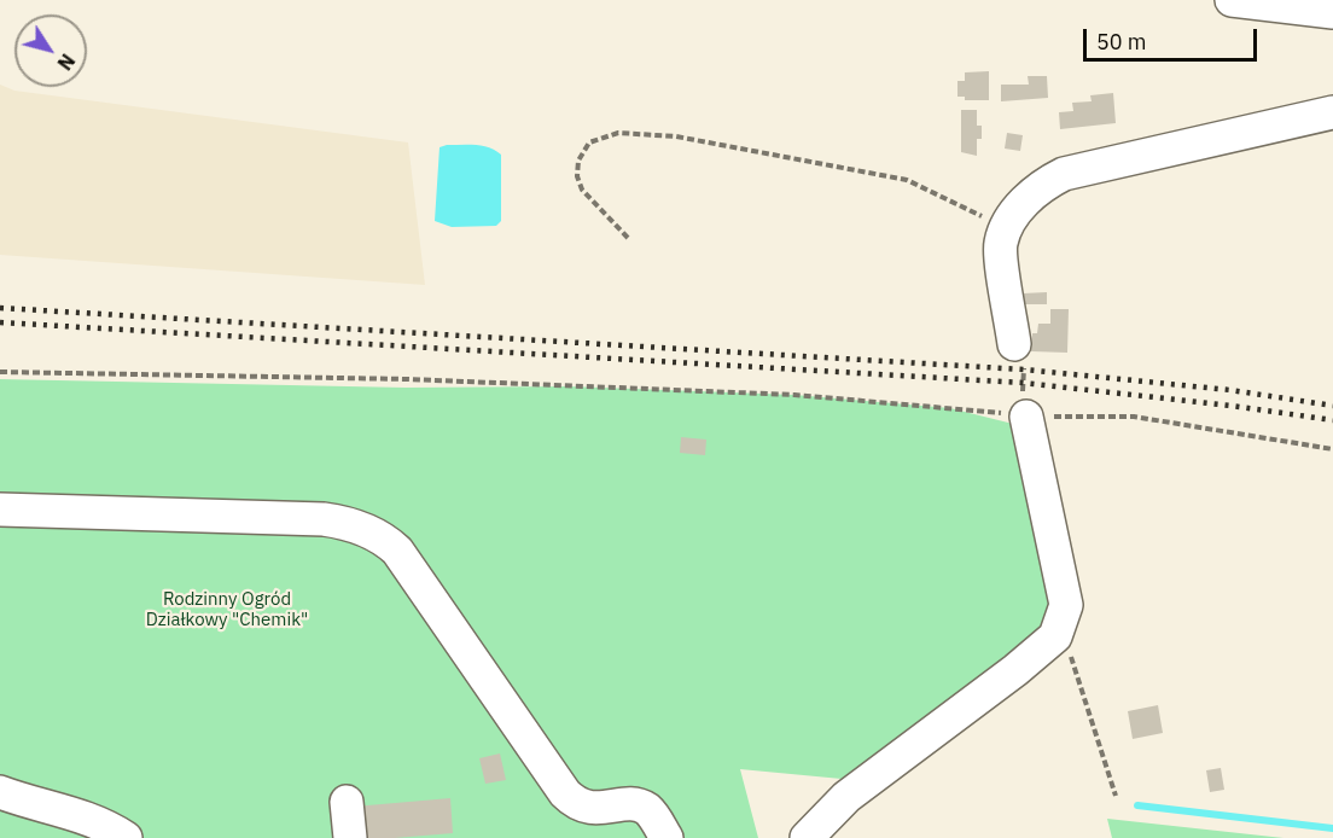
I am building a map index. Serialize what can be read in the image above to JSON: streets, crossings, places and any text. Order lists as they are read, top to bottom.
{
  "parks": ["Rodzinny Ogród Działkowy \"Chemik\""],
  "scale_bar": "50 m",
  "north": "bottom right"
}
